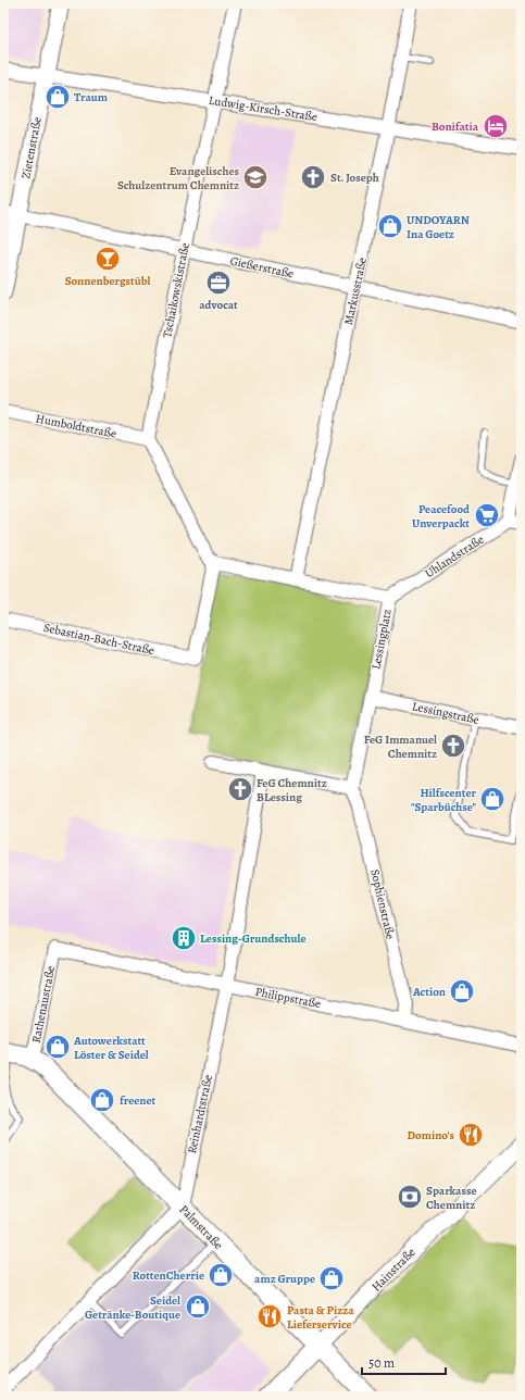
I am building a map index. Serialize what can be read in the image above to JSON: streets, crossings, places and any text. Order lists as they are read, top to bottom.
{
  "streets": {
    "main road": ["Palmstraße", "Hainstraße"],
    "street": [
      "Ludwig-Kirsch-Straße",
      "Zietenstraße",
      "Gießerstraße",
      "Tschaikowskistraße",
      "Markusstraße",
      "Humboldtstraße",
      "Uhlandstraße",
      "Sebastian-Bach-Straße",
      "Lessingplatz",
      "Lessingstraße",
      "Sophienstraße",
      "Philippstraße",
      "Rathenaustraße",
      "Reinhardtstraße"
    ]
  },
  "crossings": [
    ["Ludwig-Kirsch-Straße", "Zietenstraße"],
    ["Ludwig-Kirsch-Straße", "Tschaikowskistraße"],
    ["Ludwig-Kirsch-Straße", "Markusstraße"],
    ["Zietenstraße", "Gießerstraße"],
    ["Gießerstraße", "Tschaikowskistraße"],
    ["Gießerstraße", "Markusstraße"],
    ["Tschaikowskistraße", "Humboldtstraße"],
    ["Markusstraße", "Lessingplatz"],
    ["Uhlandstraße", "Lessingplatz"],
    ["Sebastian-Bach-Straße", "Lessingplatz"],
    ["Lessingplatz", "Lessingstraße"],
    ["Lessingplatz", "Sophienstraße"],
    ["Sophienstraße", "Philippstraße"],
    ["Philippstraße", "Rathenaustraße"],
    ["Philippstraße", "Reinhardtstraße"],
    ["Rathenaustraße", "Palmstraße"],
    ["Reinhardtstraße", "Palmstraße"],
    ["Palmstraße", "Hainstraße"]
  ],
  "places": {
    "shop": [
      "Traum",
      "UNDOYARN Ina Goetz",
      "Hilfscenter \"Sparbüchse\"",
      "Action",
      "Autowerkstatt Löster & Seidel",
      "freenet",
      "RottenCherrie",
      "amz Gruppe",
      "Seidel Getränke-Boutique"
    ],
    "hotel": ["Bonifatia"],
    "school or university": ["Evangelisches Schulzentrum Chemnitz"],
    "church": ["St. Joseph", "FeG Immanuel Chemnitz", "FeG Chemnitz BLessing"],
    "bar": ["Sonnenbergstübl"],
    "office": ["advocat"],
    "supermarket": ["Peacefood Unverpackt"],
    "building": ["Lessing-Grundschule"],
    "restaurant": ["Domino's", "Pasta & Pizza Lieferservice"],
    "bank": ["Sparkasse Chemnitz"]
  },
  "scale_bar": "50 m"
}
